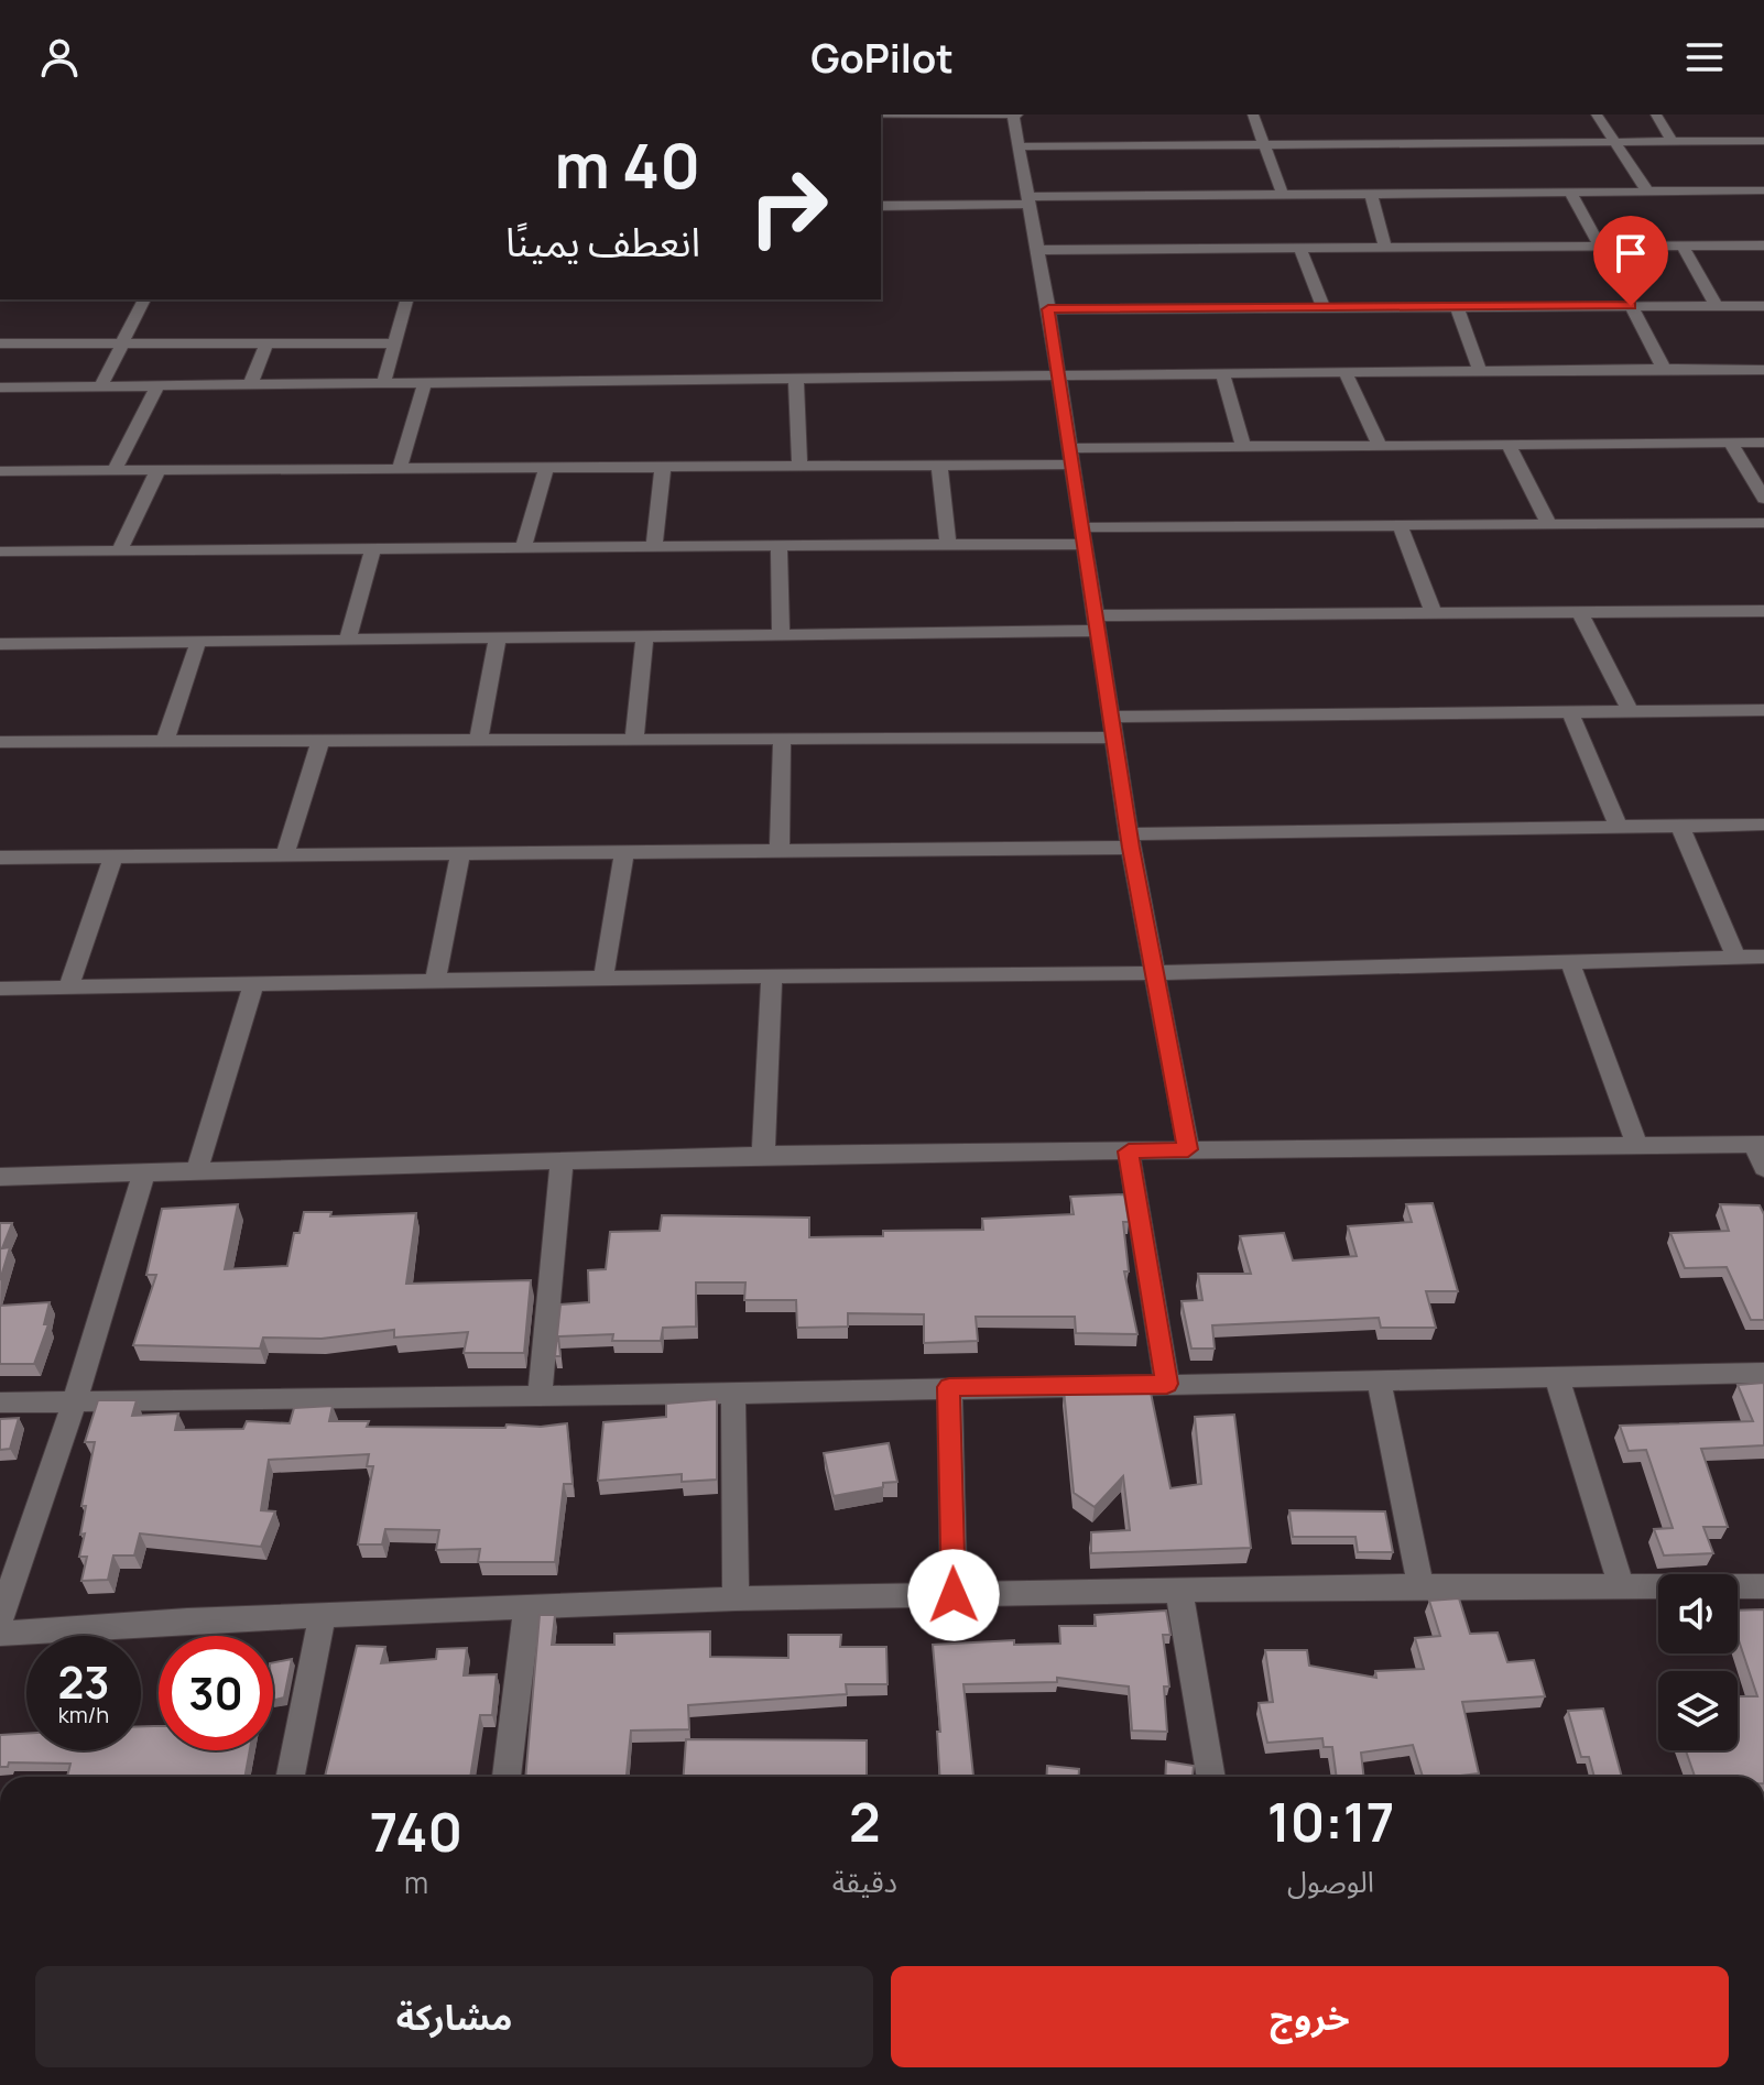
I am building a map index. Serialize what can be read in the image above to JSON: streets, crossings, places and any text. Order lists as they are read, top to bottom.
{
  "page": {
    "header": "GoPilot",
    "turn": ["40 m", "انعطف يمينًا"],
    "speed": "23 km/h",
    "limit": "30",
    "eta": [
      "10:17",
      "الوصول",
      "2",
      "دقيقة",
      "740",
      "m"
    ],
    "buttons": ["خروج", "مشاركة"]
  }
}
